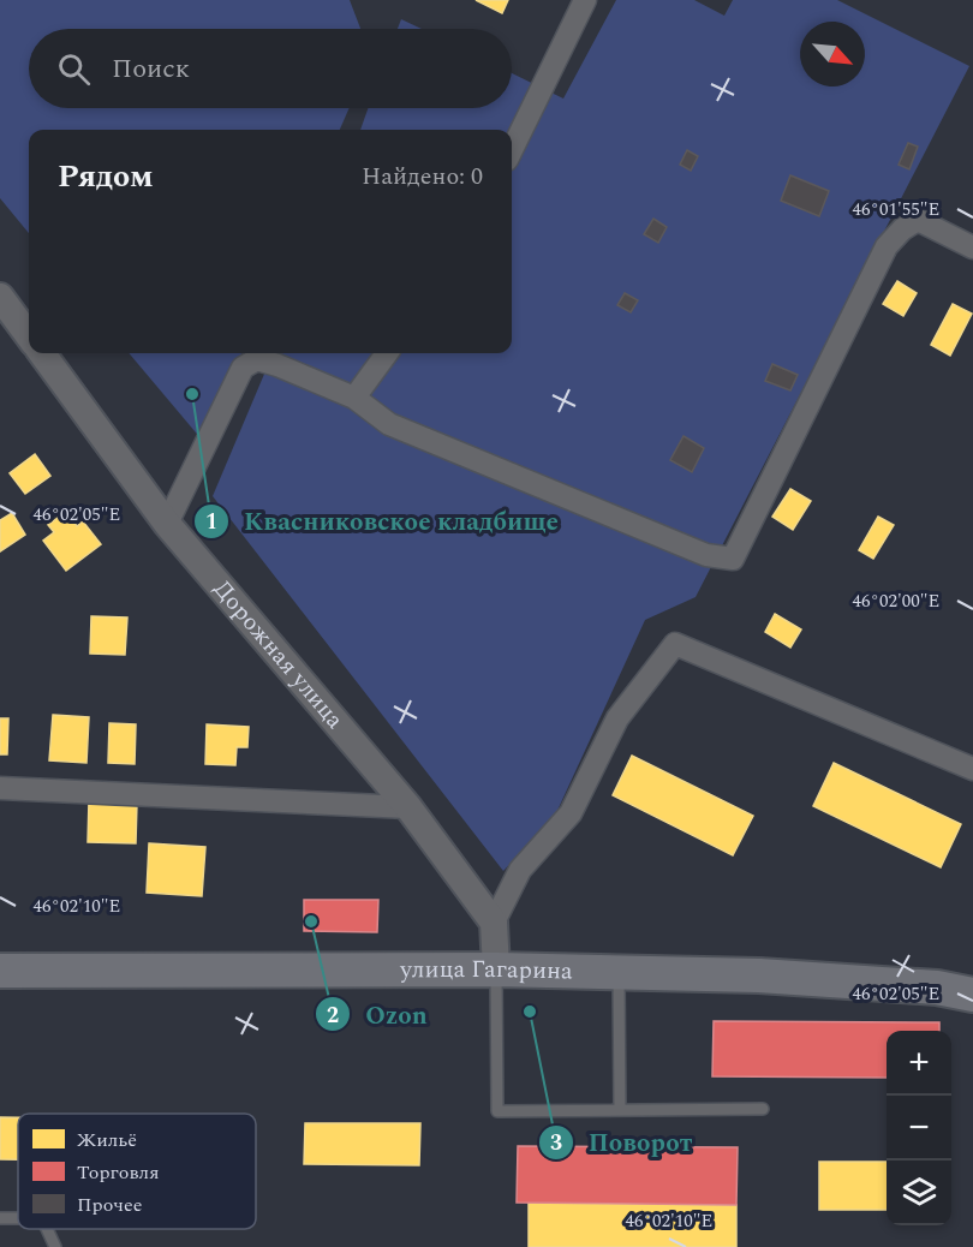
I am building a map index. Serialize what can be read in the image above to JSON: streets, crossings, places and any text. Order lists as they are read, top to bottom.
{
  "streets": {
    "main road": ["улица Гагарина"],
    "street": ["Дорожная улица"]
  },
  "places": ["Квасниковское кладбище", "Ozon", "Поворот"],
  "legend": ["Жильё", "Торговля", "Прочее"],
  "north": "bottom right",
  "page": {
    "search": "Поиск",
    "heading": ["Рядом", "Найдено: 0"],
    "map_buttons": ["+", "−"]
  },
  "coordinates": [
    "46°01'55\"E",
    "46°02'05\"E",
    "46°02'00\"E",
    "46°02'10\"E"
  ]
}
